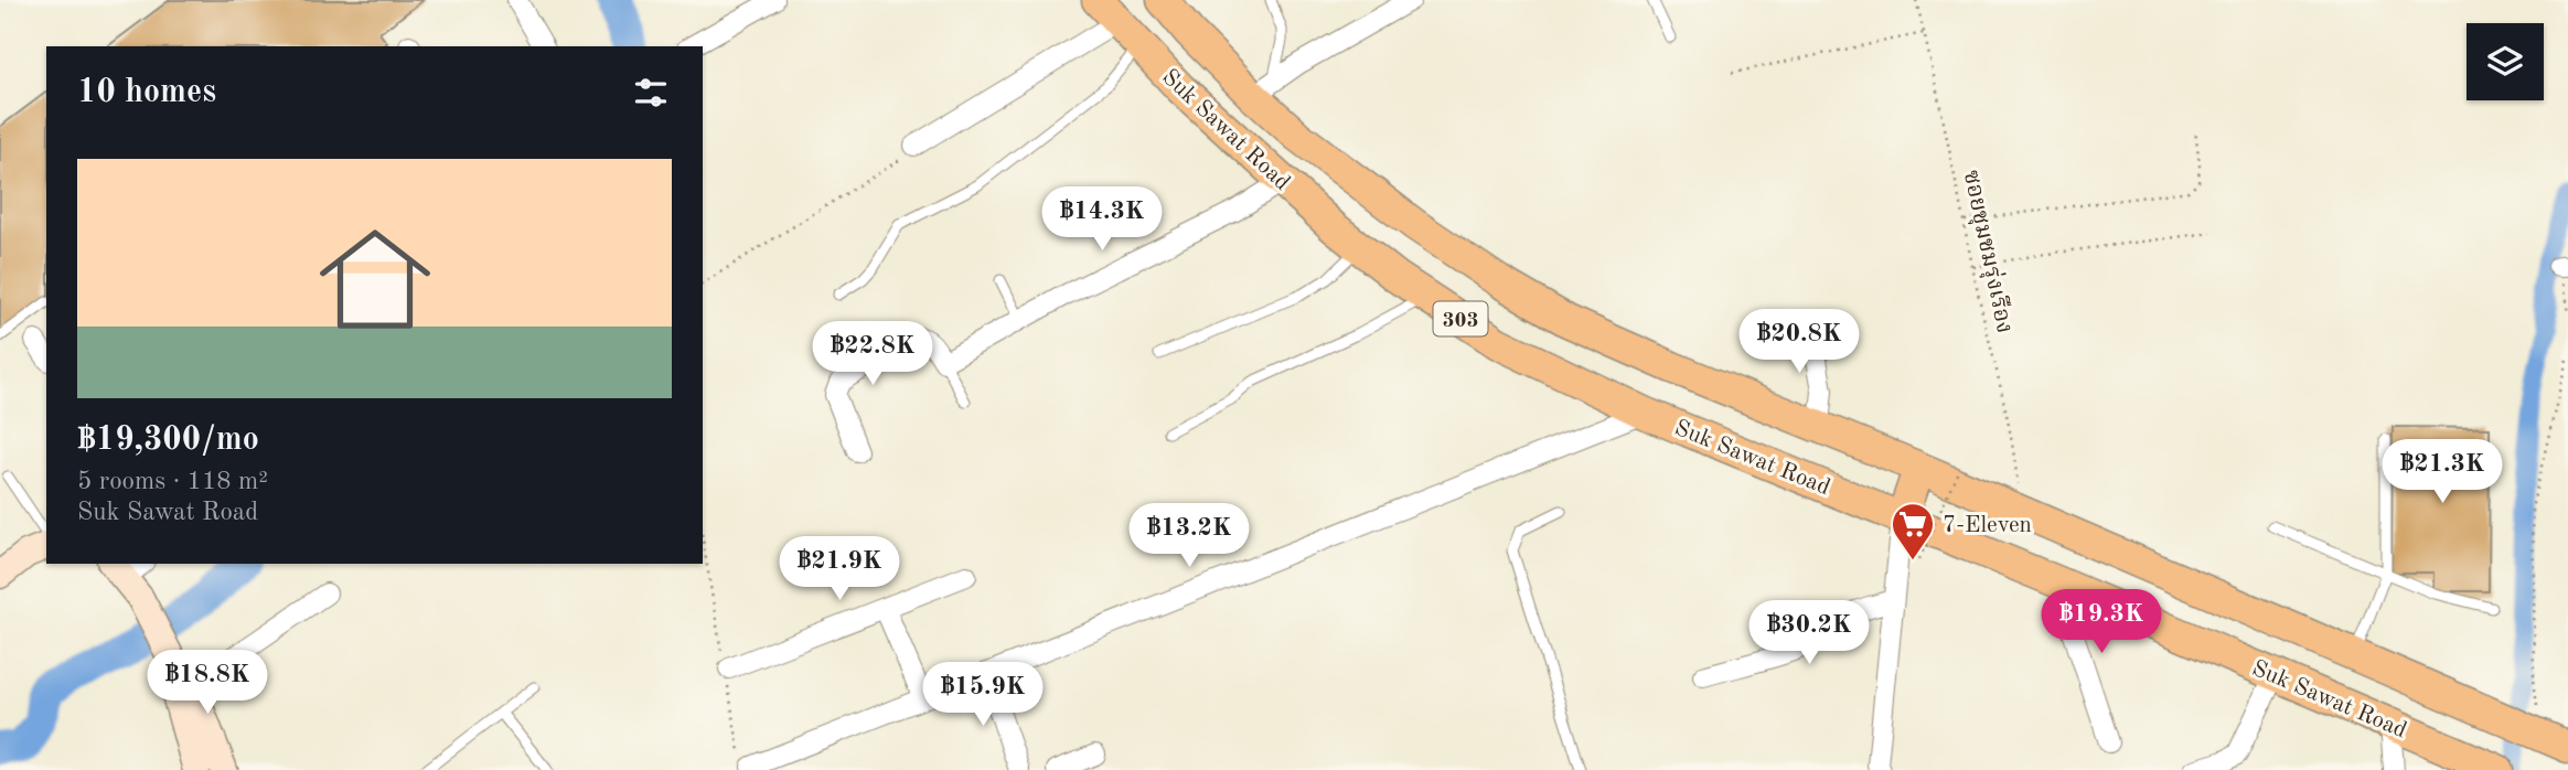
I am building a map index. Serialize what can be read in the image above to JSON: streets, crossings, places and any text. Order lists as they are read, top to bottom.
{
  "streets": {
    "main road": ["Suk Sawat Road", "303"],
    "path": ["ซอยชุมชมรุ่งเรือง"]
  },
  "crossings": [
    ["Suk Sawat Road", "ซอยชุมชมรุ่งเรือง"]
  ],
  "places": {
    "supermarket": ["7-Eleven"]
  },
  "page": {
    "heading": "10 homes",
    "list": [
      {
        "name": "฿19,300/mo",
        "note": "5 rooms · 118 m² · Suk Sawat Road"
      }
    ],
    "price": [
      "฿14.3K",
      "฿20.8K",
      "฿22.8K",
      "฿21.3K",
      "฿13.2K",
      "฿21.9K",
      "฿19.3K",
      "฿30.2K",
      "฿18.8K",
      "฿15.9K"
    ]
  }
}
